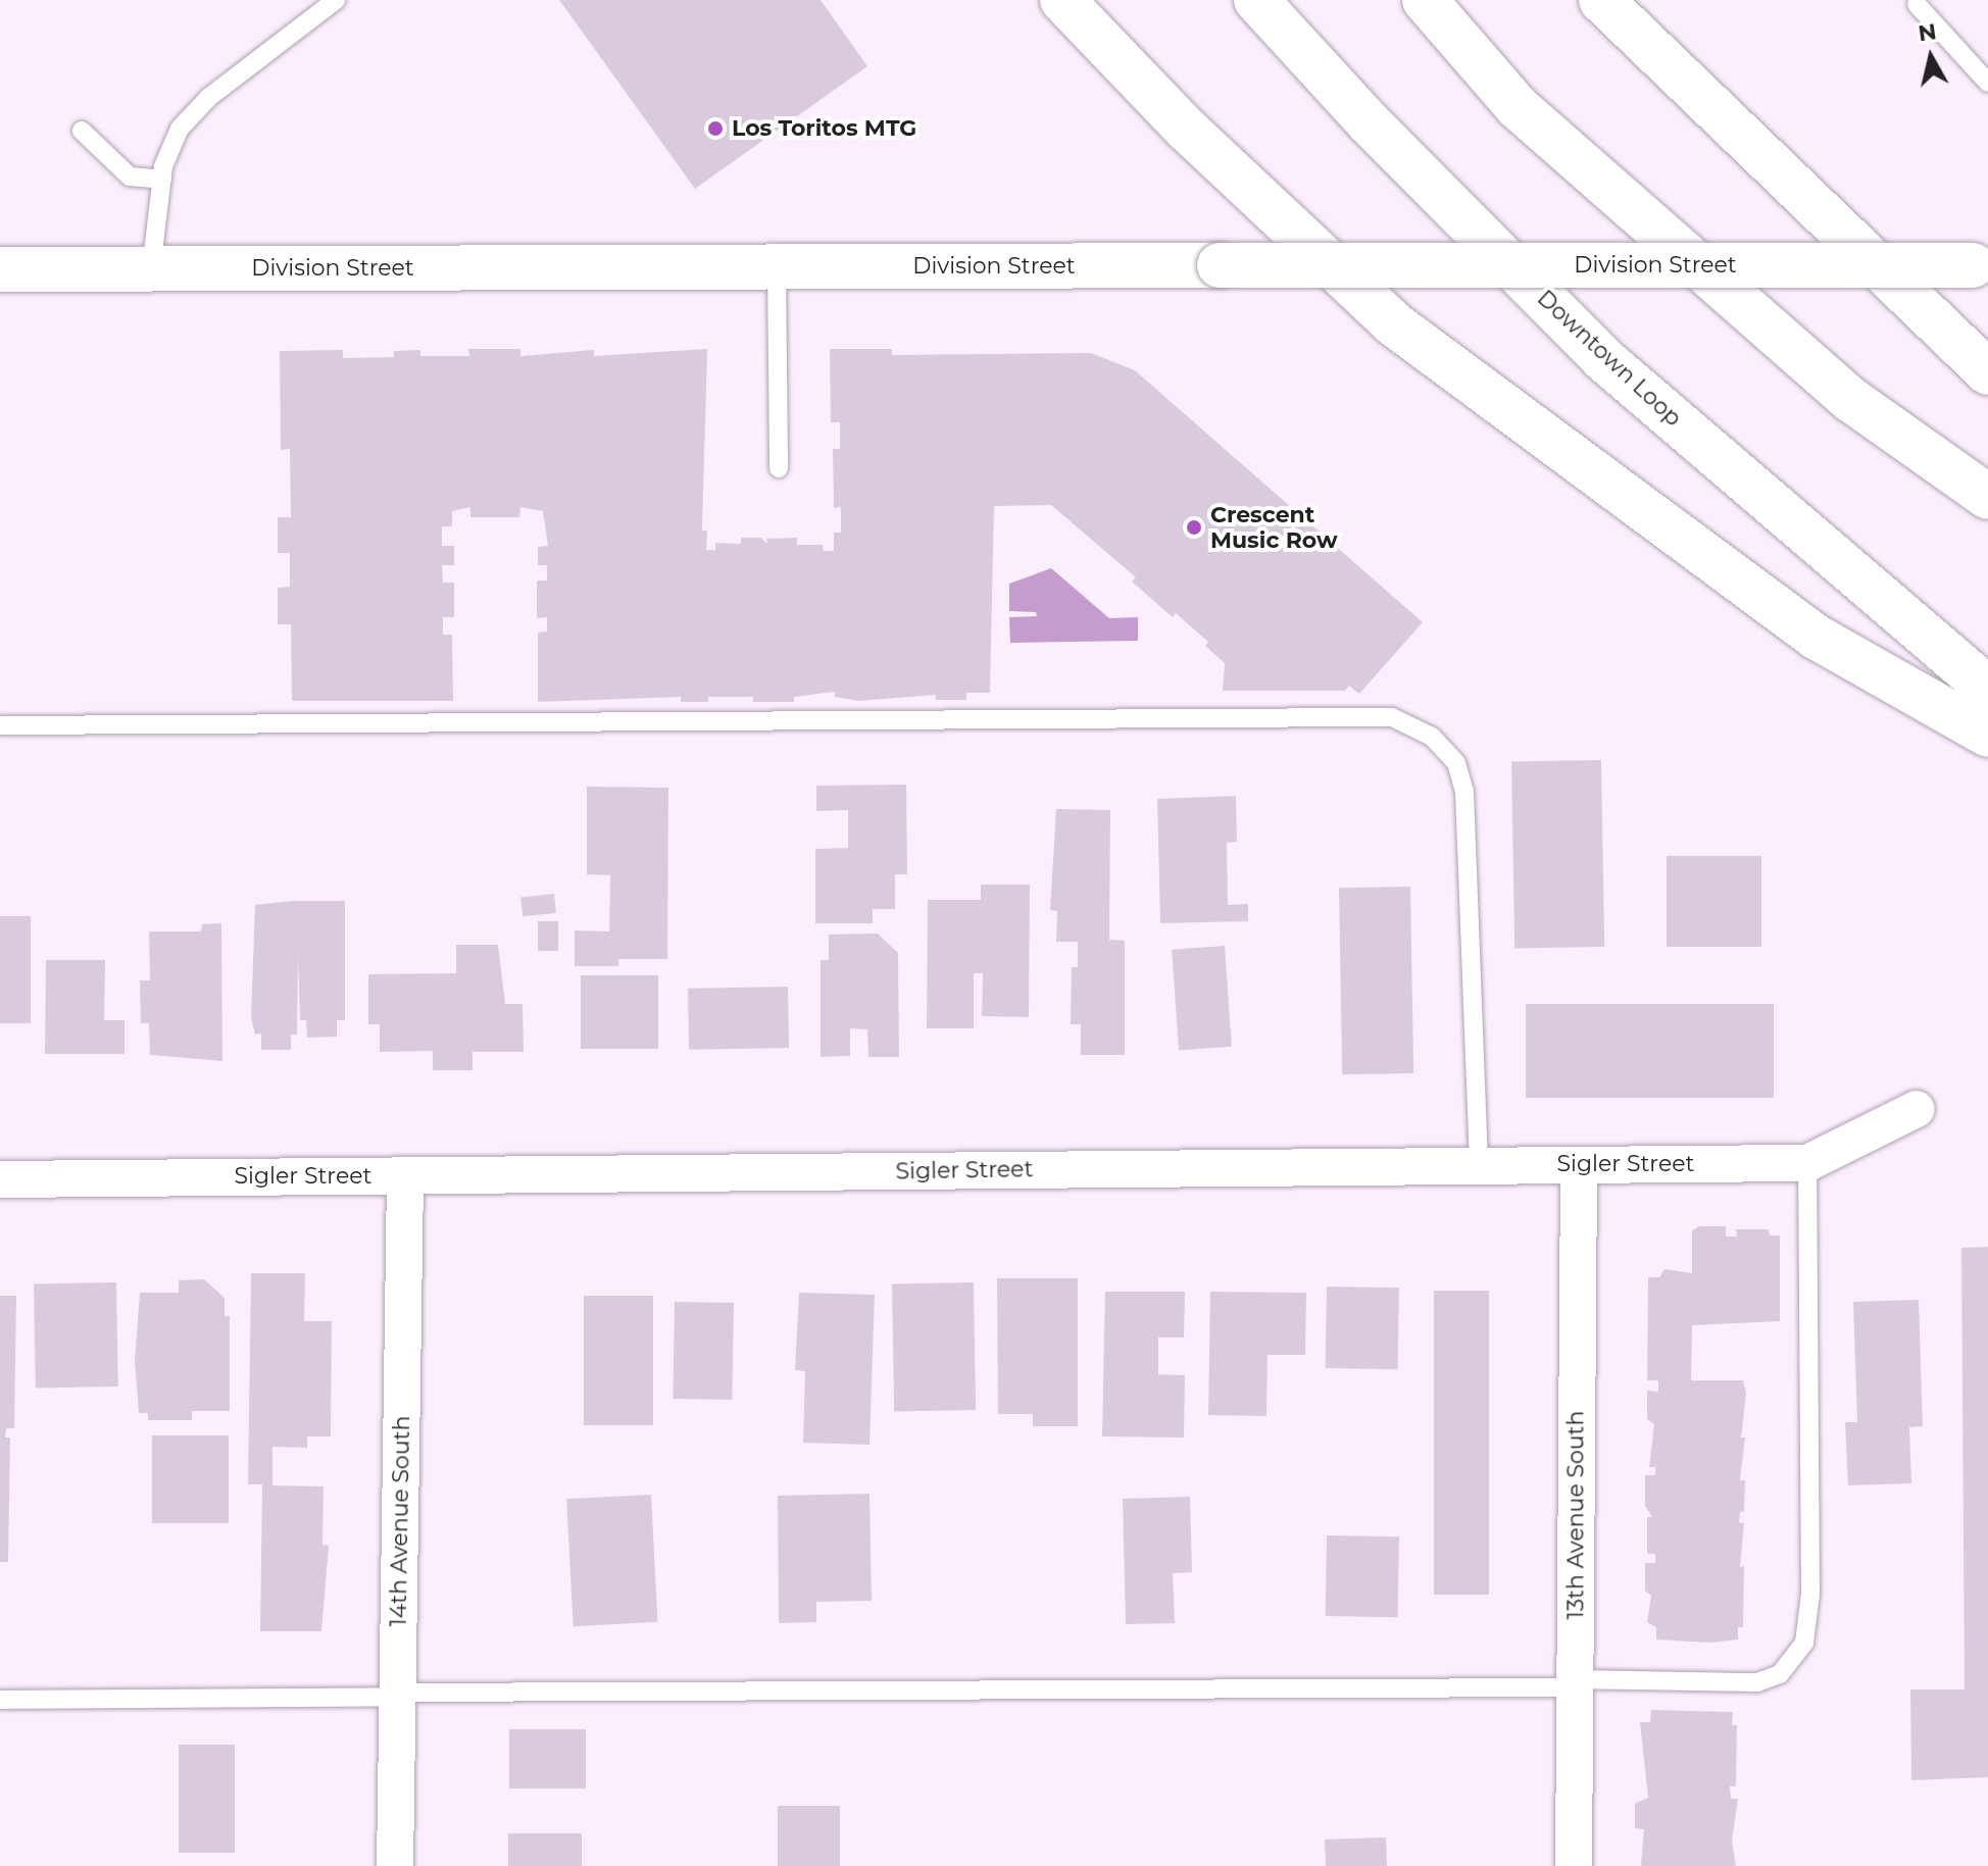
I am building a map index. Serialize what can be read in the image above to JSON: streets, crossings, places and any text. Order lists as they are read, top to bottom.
{
  "streets": {
    "main road": ["Division Street", "Downtown Loop"],
    "street": ["Sigler Street", "13th Avenue South", "14th Avenue South"]
  },
  "crossings": [
    ["Sigler Street", "13th Avenue South"],
    ["Sigler Street", "14th Avenue South"]
  ],
  "places": ["Los Toritos MTG", "Crescent Music Row"],
  "north": "top"
}
